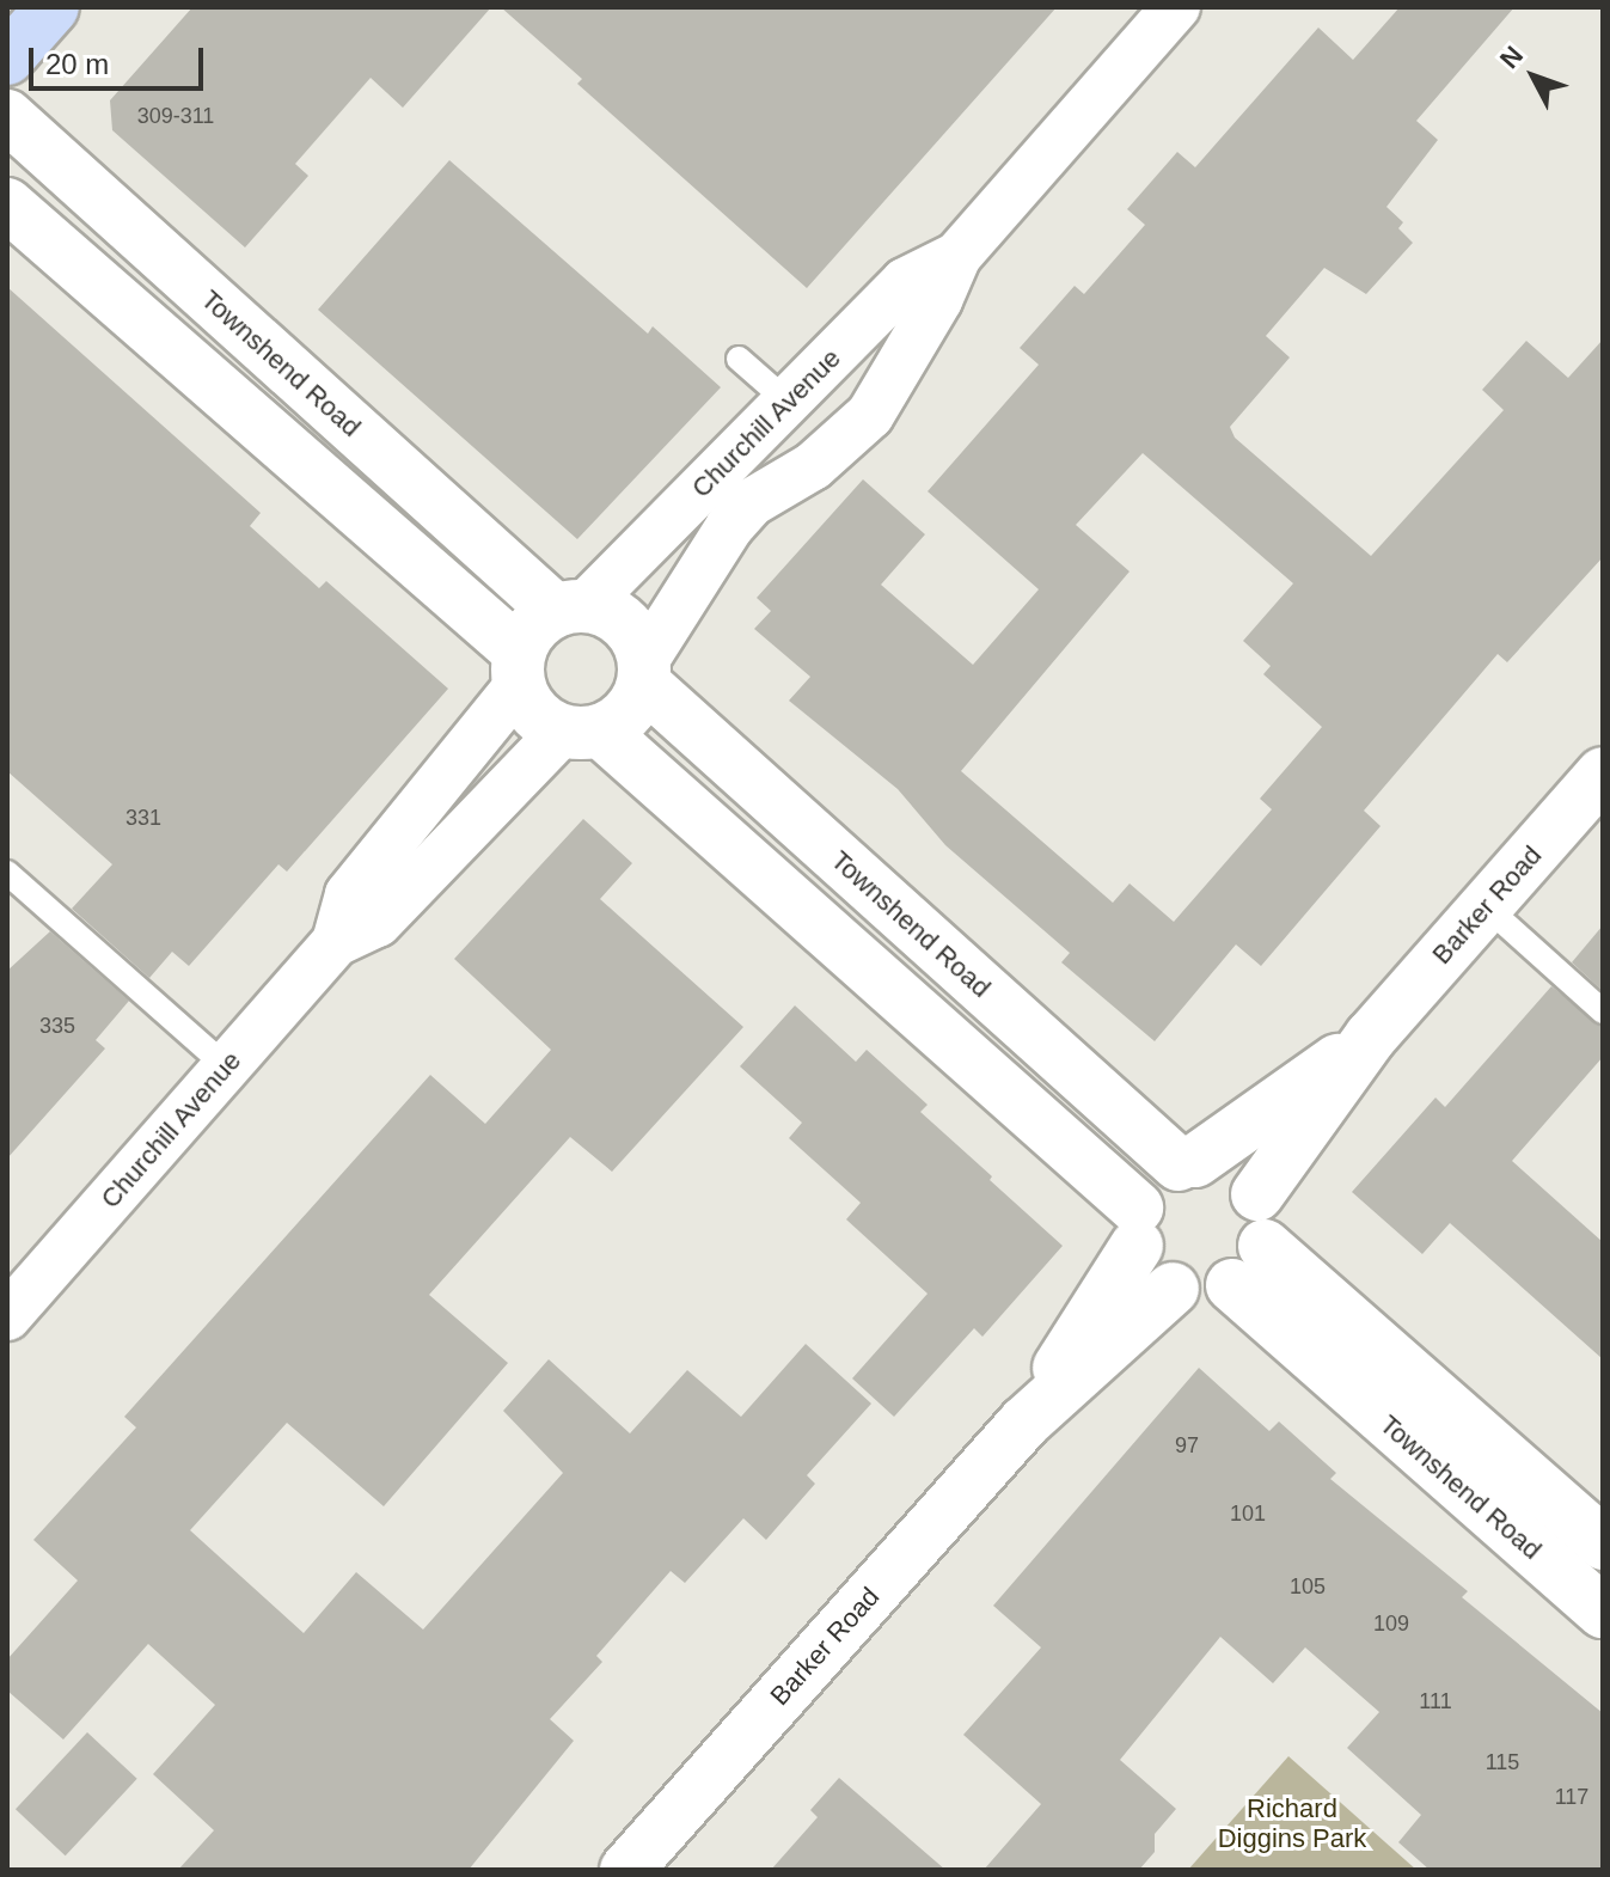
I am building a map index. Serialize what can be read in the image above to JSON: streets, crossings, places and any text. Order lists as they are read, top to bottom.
{
  "streets": {
    "street": ["Townshend Road", "Churchill Avenue", "Barker Road"]
  },
  "crossings": [
    ["Townshend Road", "Churchill Avenue"],
    ["Townshend Road", "Barker Road"]
  ],
  "parks": ["Richard Diggins Park"],
  "house_numbers": [
    "309-311",
    "331",
    "335",
    "97",
    "101",
    "105",
    "109",
    "111",
    "115",
    "117"
  ],
  "scale_bar": "20 m",
  "north": "top left"
}
